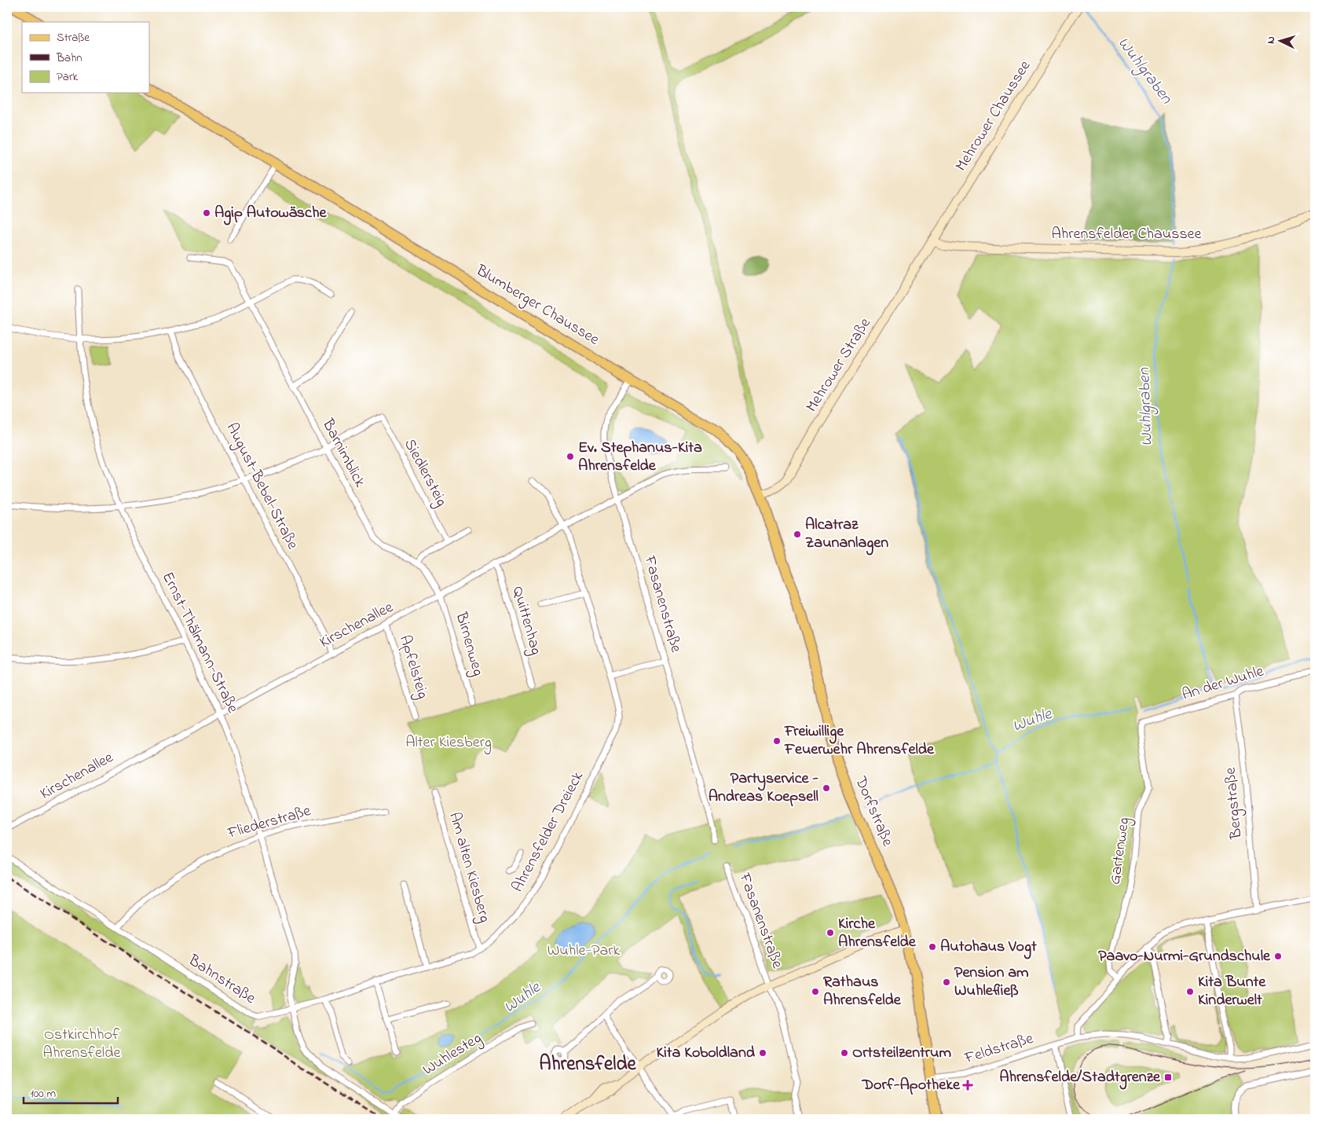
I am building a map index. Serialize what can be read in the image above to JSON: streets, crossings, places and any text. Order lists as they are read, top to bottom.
{
  "streets": {
    "main road": [
      "Mehrower Chaussee",
      "Ahrensfelder Chaussee",
      "Blumberger Chaussee",
      "Mehrower Straße",
      "Dorfstraße"
    ],
    "street": [
      "Barnimblick",
      "Siedlersteig",
      "August-Bebel-Straße",
      "Fasanenstraße",
      "Quittenhag",
      "Kirschenallee",
      "Ernst-Thälmann-Straße",
      "Birnenweg",
      "Apfelsteig",
      "An der Wuhle",
      "Bergstraße",
      "Fliederstraße",
      "Ahrensfelder Dreieck",
      "Gartenweg",
      "Am alten Kiesberg",
      "Bahnstraße",
      "Feldstraße",
      "Wuhlesteg"
    ]
  },
  "crossings": [
    ["Mehrower Chaussee", "Ahrensfelder Chaussee"],
    ["Mehrower Chaussee", "Mehrower Straße"],
    ["Ahrensfelder Chaussee", "Mehrower Straße"],
    ["Blumberger Chaussee", "Mehrower Straße"],
    ["Blumberger Chaussee", "Fasanenstraße"],
    ["Blumberger Chaussee", "Dorfstraße"],
    ["Mehrower Straße", "Dorfstraße"],
    ["Barnimblick", "Siedlersteig"],
    ["Barnimblick", "Kirschenallee"],
    ["Barnimblick", "Birnenweg"],
    ["August-Bebel-Straße", "Kirschenallee"],
    ["Fasanenstraße", "Kirschenallee"],
    ["Quittenhag", "Kirschenallee"],
    ["Kirschenallee", "Ernst-Thälmann-Straße"],
    ["Kirschenallee", "Birnenweg"],
    ["Kirschenallee", "Apfelsteig"],
    ["Kirschenallee", "Ahrensfelder Dreieck"],
    ["Ernst-Thälmann-Straße", "Fliederstraße"],
    ["Ernst-Thälmann-Straße", "Ahrensfelder Dreieck"],
    ["Ernst-Thälmann-Straße", "Bahnstraße"],
    ["An der Wuhle", "Bergstraße"],
    ["An der Wuhle", "Gartenweg"],
    ["Dorfstraße", "Feldstraße"],
    ["Fliederstraße", "Bahnstraße"],
    ["Ahrensfelder Dreieck", "Am alten Kiesberg"],
    ["Ahrensfelder Dreieck", "Bahnstraße"]
  ],
  "districts": ["Ahrensfelde"],
  "water": ["Wuhlgraben", "Wuhle"],
  "parks": ["Alter Kiesberg", "Wuhle-Park", "Ostkirchhof Ahrensfelde"],
  "places": {
    "other": [
      "Agip Autowäsche",
      "Ev. Stephanus-Kita Ahrensfelde",
      "Alcatraz Zaunanlagen",
      "Freiwillige Feuerwehr Ahrensfelde",
      "Partyservice - Andreas Koepsell",
      "Kirche Ahrensfelde",
      "Autohaus Vogt",
      "Paavo-Nurmi-Grundschule",
      "Pension am Wuhlefließ",
      "Rathaus Ahrensfelde",
      "Kita Bunte Kinderwelt",
      "Kita Koboldland",
      "Ortsteilzentrum"
    ],
    "transit": ["Ahrensfelde/Stadtgrenze"],
    "health": ["Dorf-Apotheke"]
  },
  "legend": ["Straße", "Bahn", "Park"],
  "scale_bar": "100 m",
  "north": "left"
}
